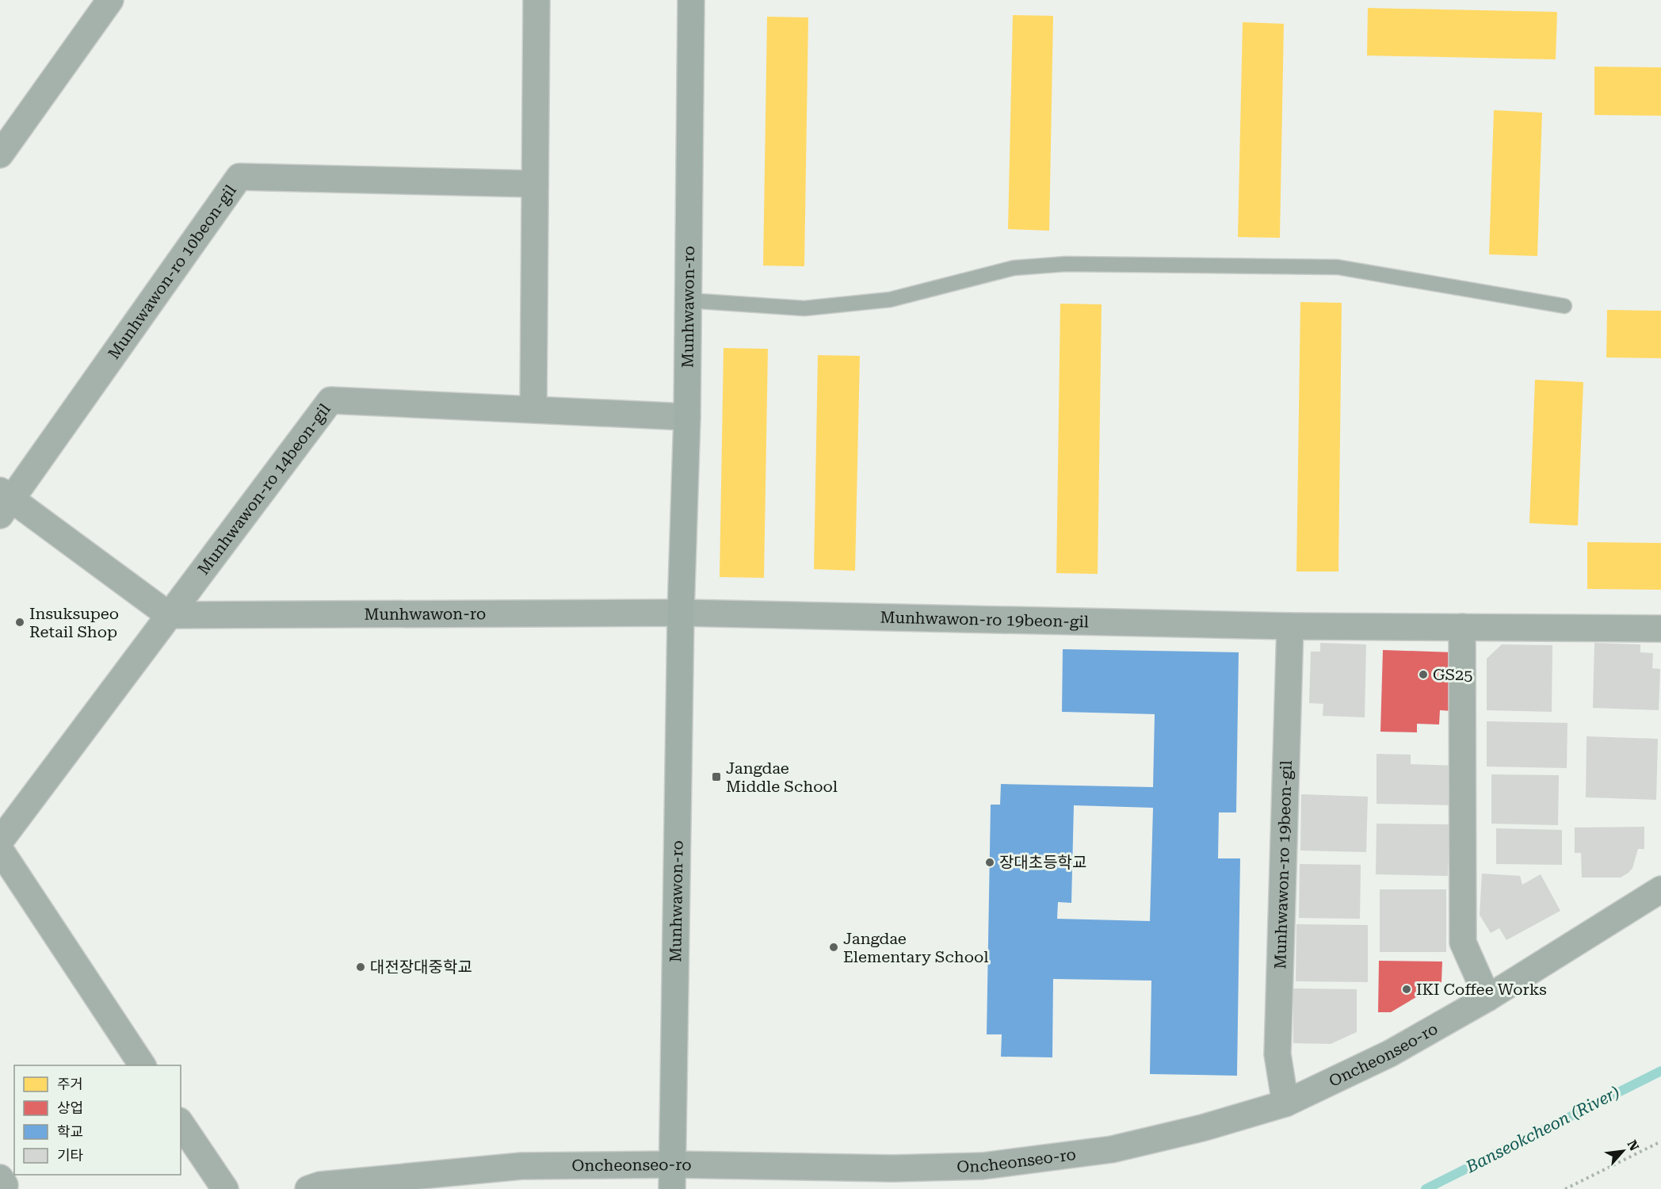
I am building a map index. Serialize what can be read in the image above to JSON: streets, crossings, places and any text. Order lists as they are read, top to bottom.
{
  "streets": {
    "street": [
      "Munhwawon-ro 10beon-gil",
      "Munhwawon-ro",
      "Munhwawon-ro 14beon-gil",
      "Munhwawon-ro 19beon-gil",
      "Oncheonseo-ro"
    ]
  },
  "crossings": [
    ["Munhwawon-ro", "Munhwawon-ro 14beon-gil"],
    ["Munhwawon-ro", "Munhwawon-ro 19beon-gil"],
    ["Munhwawon-ro", "Oncheonseo-ro"],
    ["Munhwawon-ro 19beon-gil", "Oncheonseo-ro"]
  ],
  "water": ["Banseokcheon (River)"],
  "places": {
    "other": [
      "Insuksupeo Retail Shop",
      "GS25",
      "장대초등학교",
      "Jangdae Elementary School",
      "대전장대중학교",
      "IKI Coffee Works"
    ],
    "transit": ["Jangdae Middle School"]
  },
  "legend": [
    "주거",
    "상업",
    "학교",
    "기타"
  ],
  "north": "top right"
}
